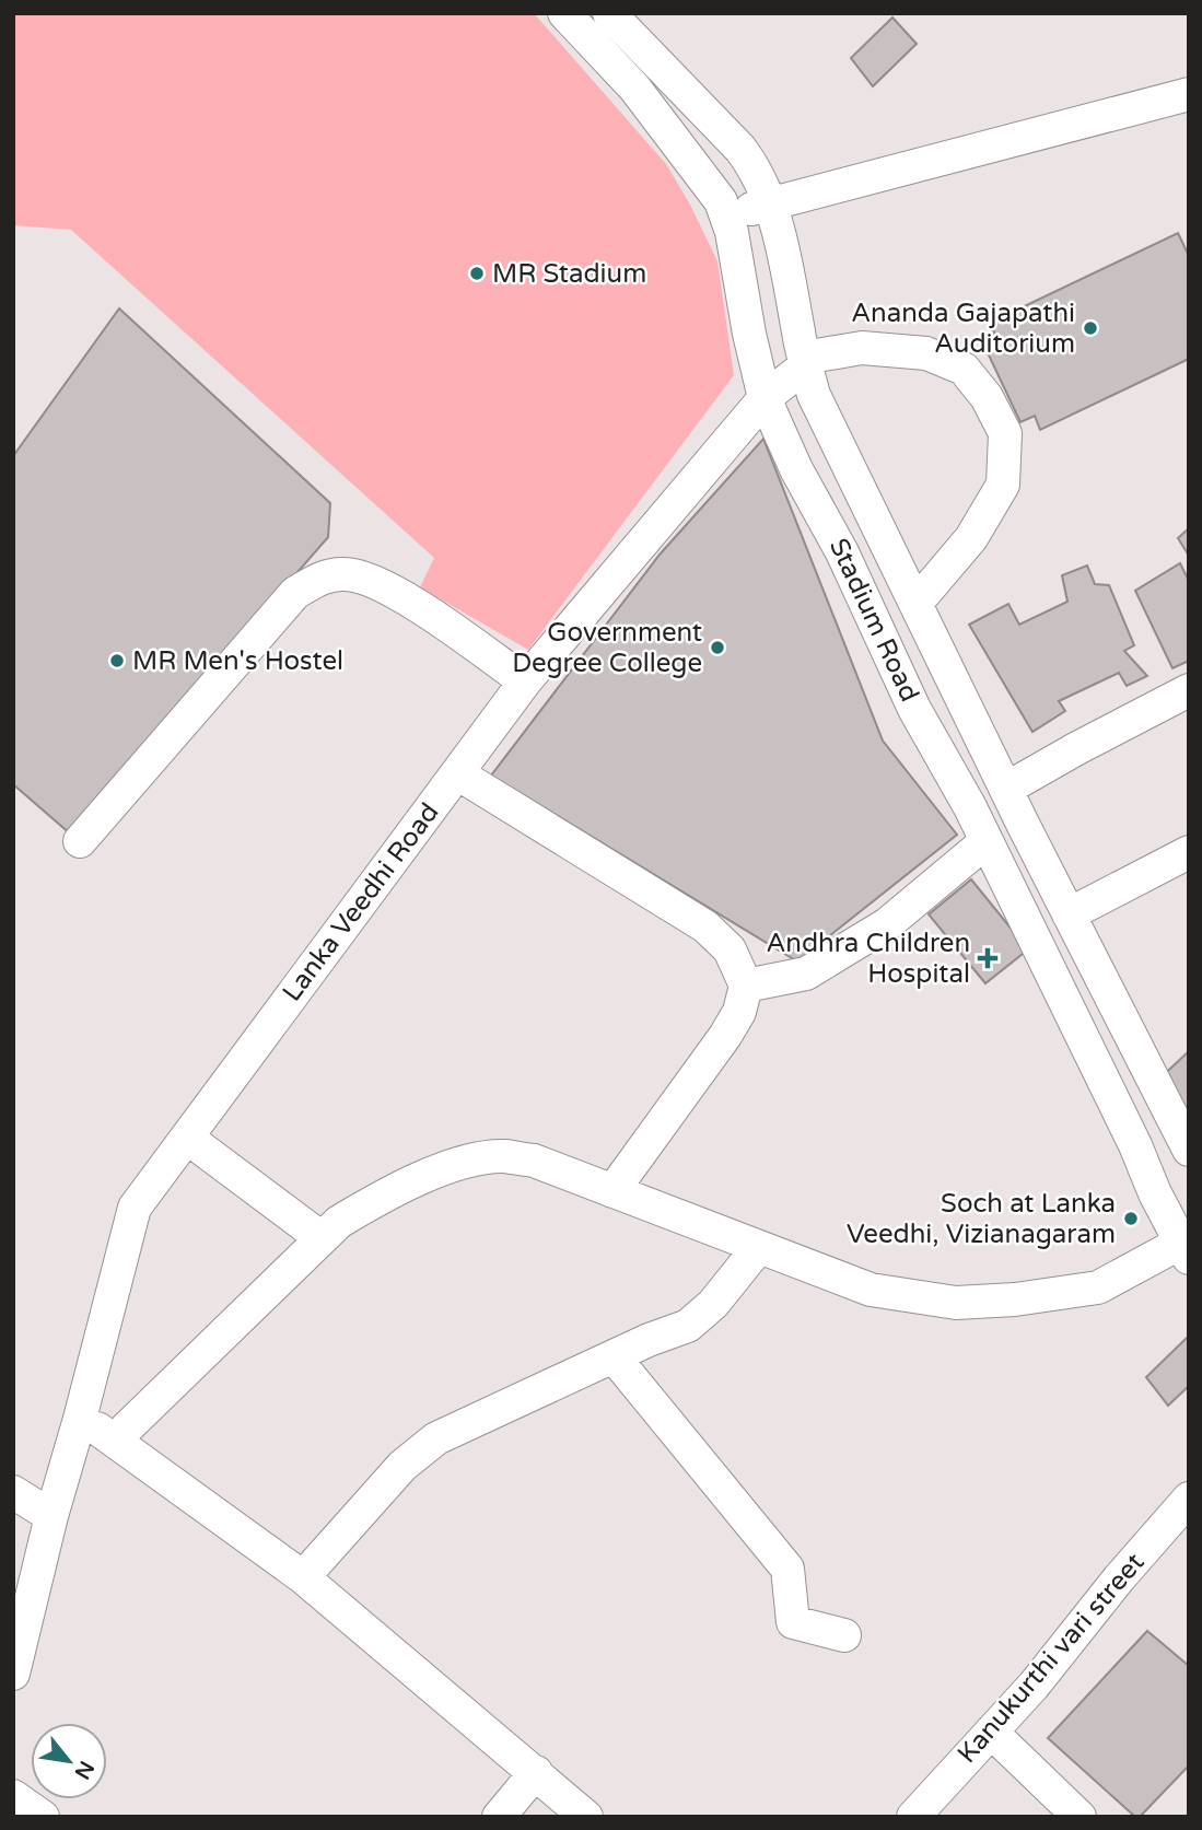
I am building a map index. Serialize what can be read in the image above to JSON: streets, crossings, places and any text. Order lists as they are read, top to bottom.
{
  "streets": {
    "street": ["Stadium Road", "Lanka Veedhi Road", "Kanukurthi vari street"]
  },
  "crossings": [
    ["Stadium Road", "Lanka Veedhi Road"]
  ],
  "places": {
    "other": [
      "MR Stadium",
      "Ananda Gajapathi Auditorium",
      "Government Degree College",
      "MR Men's Hostel",
      "Soch at Lanka Veedhi, Vizianagaram"
    ],
    "health": ["Andhra Children Hospital"]
  },
  "north": "bottom right"
}
